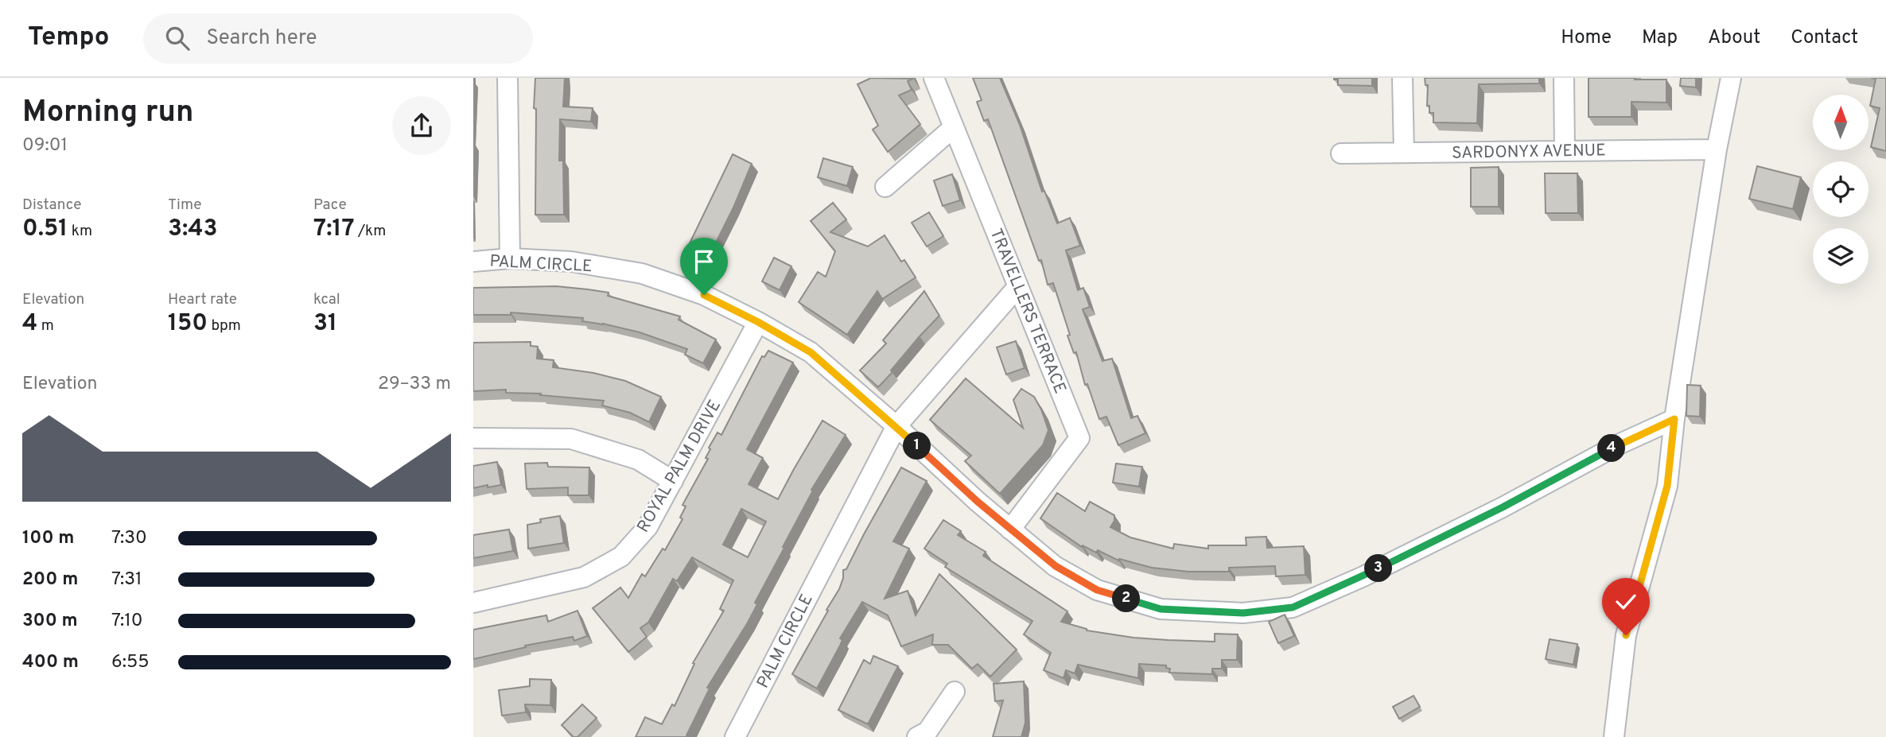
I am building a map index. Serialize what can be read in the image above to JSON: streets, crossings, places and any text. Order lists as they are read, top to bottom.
{
  "streets": {
    "street": [
      "SARDONYX AVENUE",
      "PALM CIRCLE",
      "TRAVELLERS TERRACE",
      "ROYAL PALM DRIVE"
    ]
  },
  "crossings": [
    ["PALM CIRCLE", "TRAVELLERS TERRACE"],
    ["PALM CIRCLE", "ROYAL PALM DRIVE"]
  ],
  "north": "top",
  "page": {
    "header": "Tempo",
    "search": "Search here",
    "nav": [
      "Home",
      "Map",
      "About",
      "Contact"
    ],
    "heading": ["Morning run", "09:01"],
    "stats": [
      ["Distance", "0.51 km"],
      ["Time", "3:43"],
      ["Pace", "7:17 /km"],
      ["Elevation", "4 m"],
      ["Heart rate", "150 bpm"],
      ["kcal", "31"]
    ],
    "chart": ["Elevation", "29–33 m"],
    "pins": [
      "1",
      "4",
      "3",
      "2"
    ],
    "list": [
      {
        "name": "100 m",
        "note": "7:30"
      },
      {
        "name": "200 m",
        "note": "7:31"
      },
      {
        "name": "300 m",
        "note": "7:10"
      },
      {
        "name": "400 m",
        "note": "6:55"
      }
    ]
  }
}
